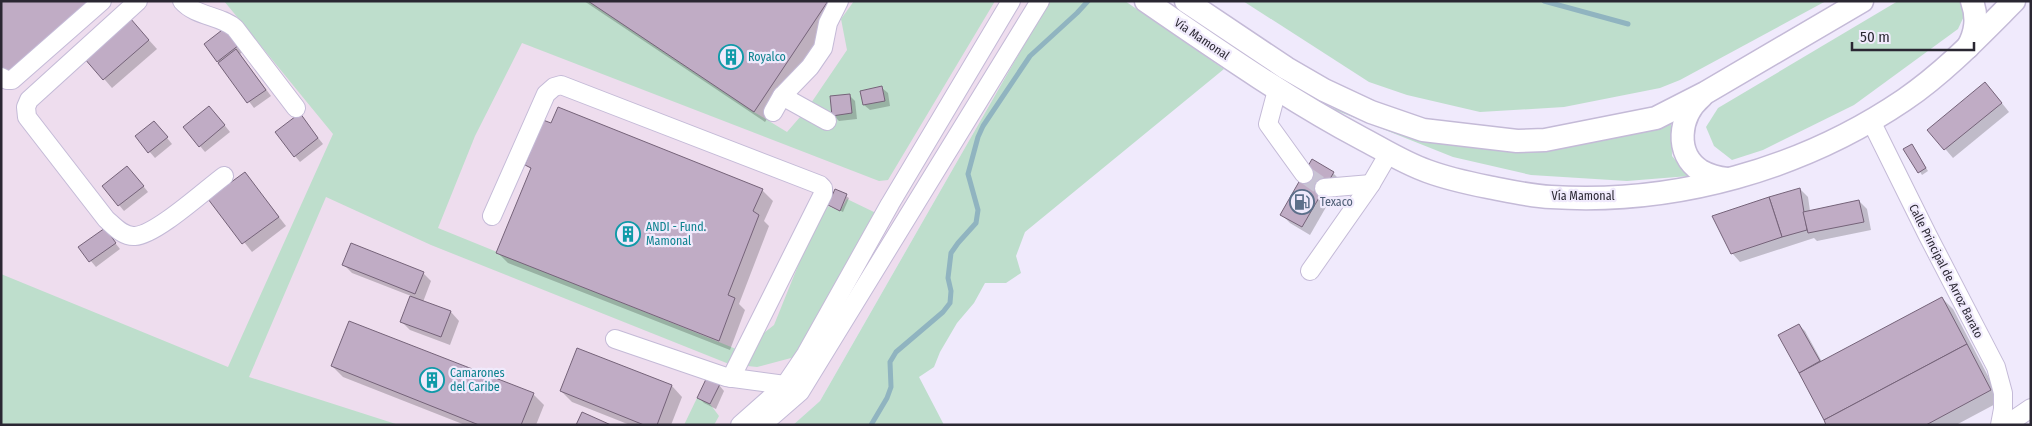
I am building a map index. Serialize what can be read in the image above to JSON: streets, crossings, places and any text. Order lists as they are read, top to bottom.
{
  "streets": {
    "main road": ["Vía Mamonal"],
    "street": ["Calle Principal de Arroz Barato"]
  },
  "crossings": [
    ["Vía Mamonal", "Calle Principal de Arroz Barato"]
  ],
  "places": {
    "building": ["Royalco", "ANDI - Fund. Mamonal", "Camarones del Caribe"],
    "fuel station": ["Texaco"]
  },
  "scale_bar": "50 m"
}
